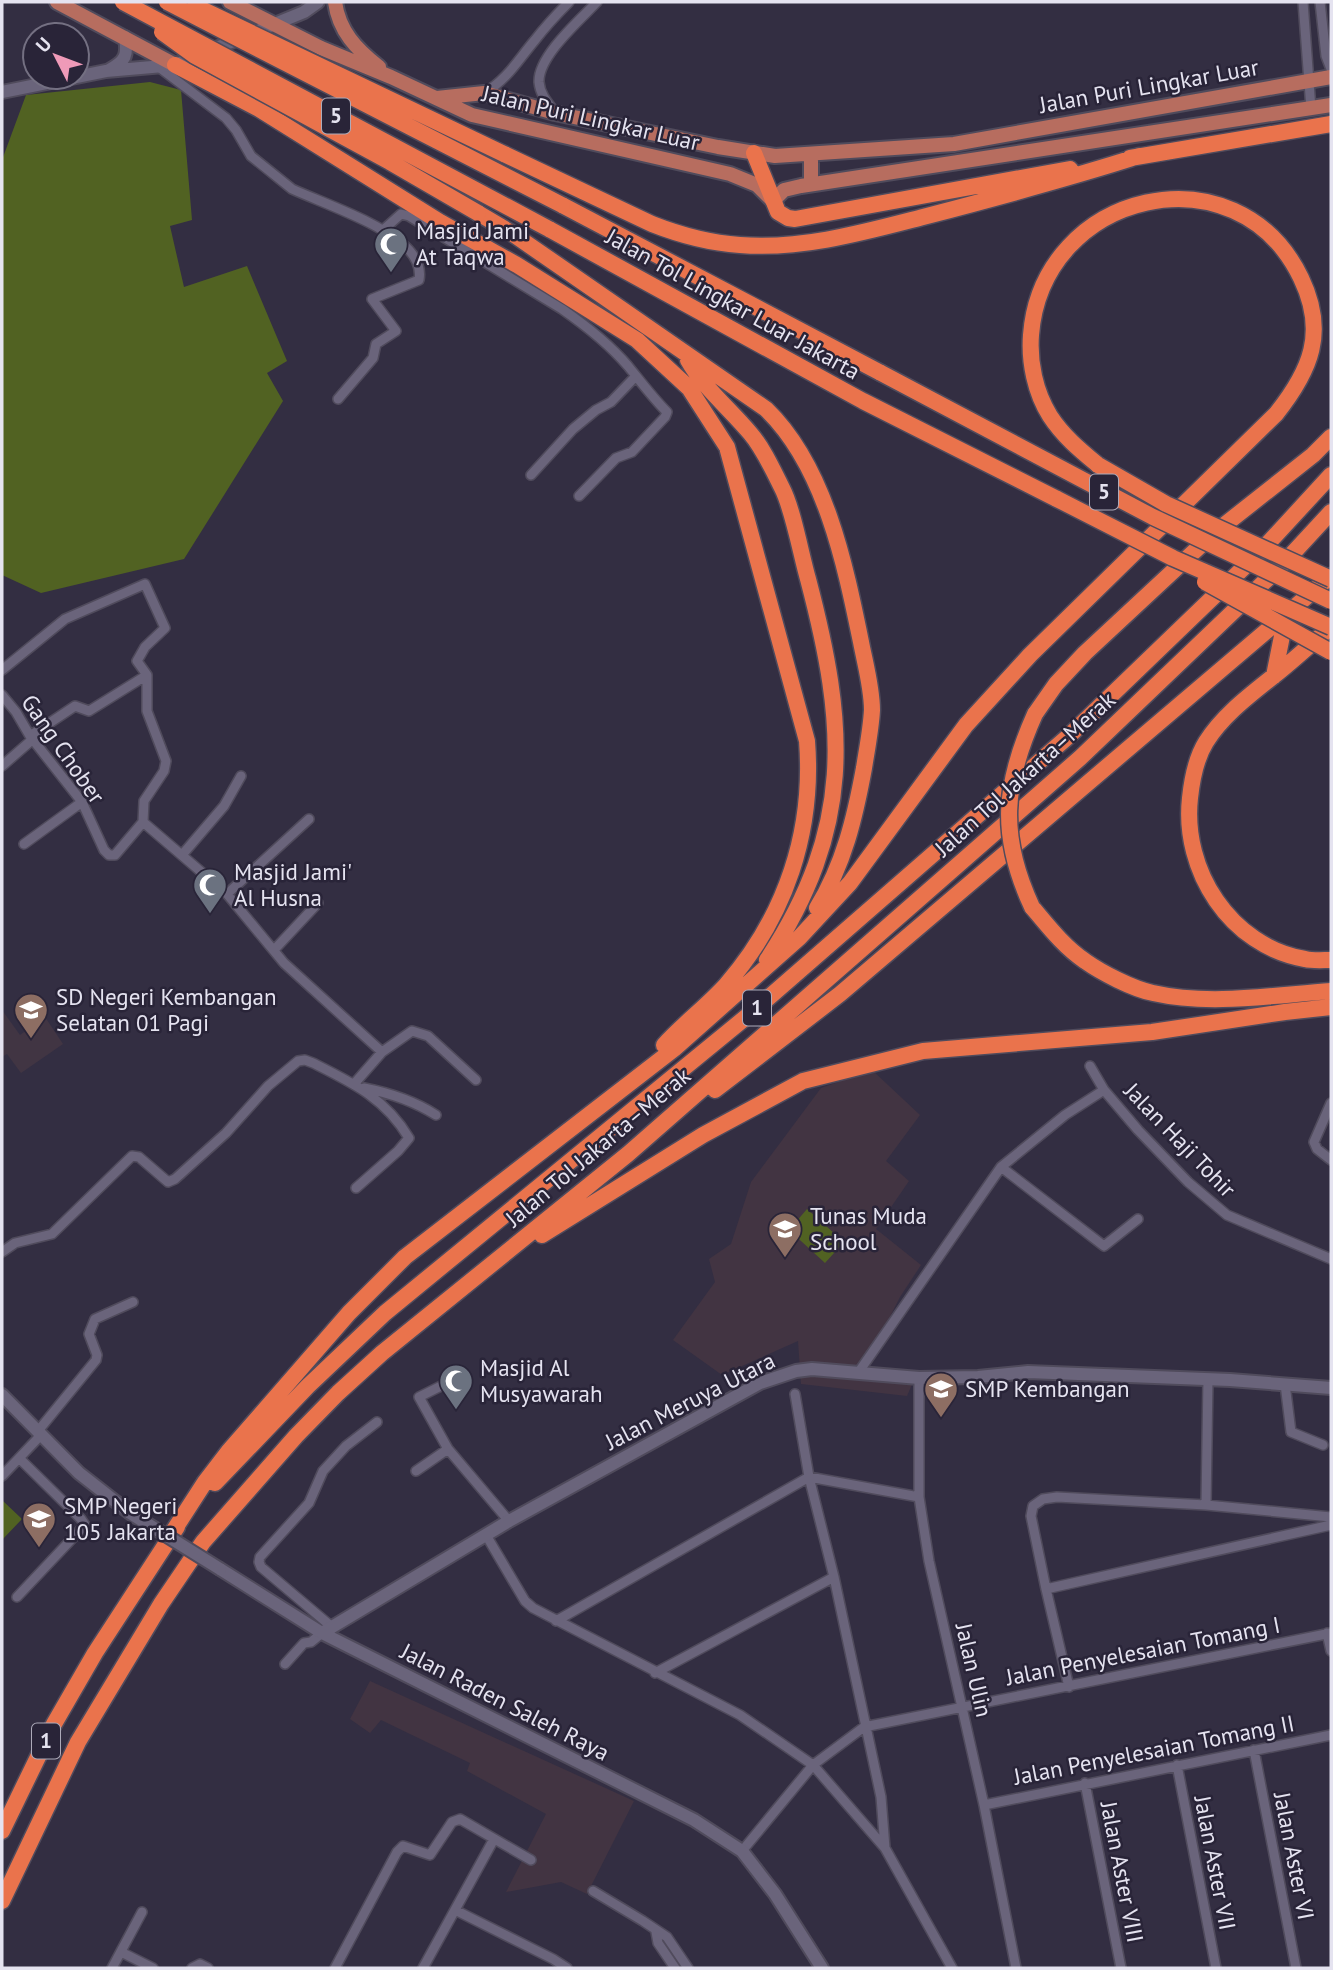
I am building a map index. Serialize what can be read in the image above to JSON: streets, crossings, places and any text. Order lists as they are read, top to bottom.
{
  "streets": {
    "highway": [
      "5",
      "Jalan Tol Lingkar Luar Jakarta",
      "Jalan Tol Jakarta–Merak",
      "1"
    ],
    "main road": ["Jalan Puri Lingkar Luar", "Jalan Meruya Utara", "Jalan Raden Saleh Raya"],
    "street": [
      "Gang Chober",
      "Jalan Haji Tohir",
      "Jalan Penyelesaian Tomang I",
      "Jalan Ulin",
      "Jalan Penyelesaian Tomang II",
      "Jalan Aster VI",
      "Jalan Aster VII",
      "Jalan Aster VIII"
    ]
  },
  "crossings": [
    ["Jalan Meruya Utara", "Jalan Ulin"],
    ["Jalan Meruya Utara", "Jalan Raden Saleh Raya"],
    ["Jalan Penyelesaian Tomang I", "Jalan Ulin"],
    ["Jalan Ulin", "Jalan Penyelesaian Tomang II"],
    ["Jalan Penyelesaian Tomang II", "Jalan Aster VI"],
    ["Jalan Penyelesaian Tomang II", "Jalan Aster VII"],
    ["Jalan Penyelesaian Tomang II", "Jalan Aster VIII"]
  ],
  "places": {
    "mosque": ["Masjid Jami At Taqwa", "Masjid Jami' Al Husna", "Masjid Al Musyawarah"],
    "school or university": [
      "SD Negeri Kembangan Selatan 01 Pagi",
      "Tunas Muda School",
      "SMP Kembangan",
      "SMP Negeri 105 Jakarta"
    ]
  },
  "north": "top left"
}
